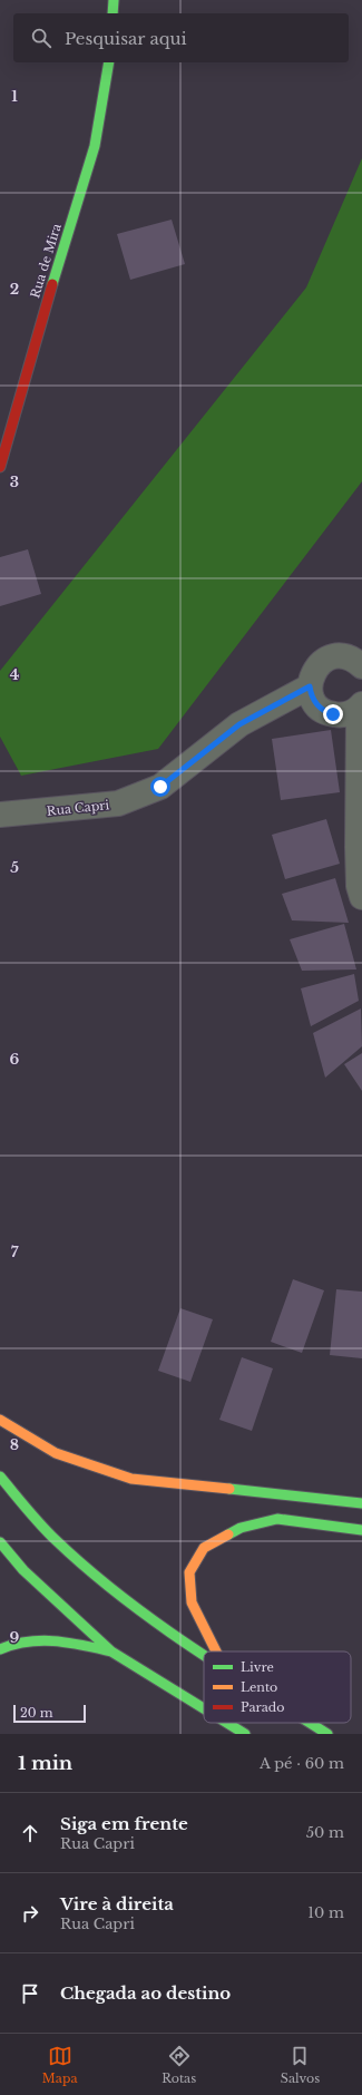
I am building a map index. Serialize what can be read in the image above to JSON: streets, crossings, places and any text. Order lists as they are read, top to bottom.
{
  "streets": {
    "main road": ["Rua de Mira"],
    "street": ["Rua Capri"]
  },
  "legend": ["Livre", "Lento", "Parado"],
  "scale_bar": "20 m",
  "page": {
    "search": "Pesquisar aqui",
    "scale": "20 m",
    "heading": ["1 min", "A pé · 60 m"],
    "list": [
      ["Siga em frente", "Rua Capri", "50 m"],
      ["Vire à direita", "Rua Capri", "10 m"],
      "Chegada ao destino"
    ],
    "nav": ["Mapa", "Rotas", "Salvos"]
  },
  "grid": {
    "rows": [
      "1",
      "2",
      "3",
      "4",
      "5",
      "6",
      "7",
      "8",
      "9"
    ]
  }
}
